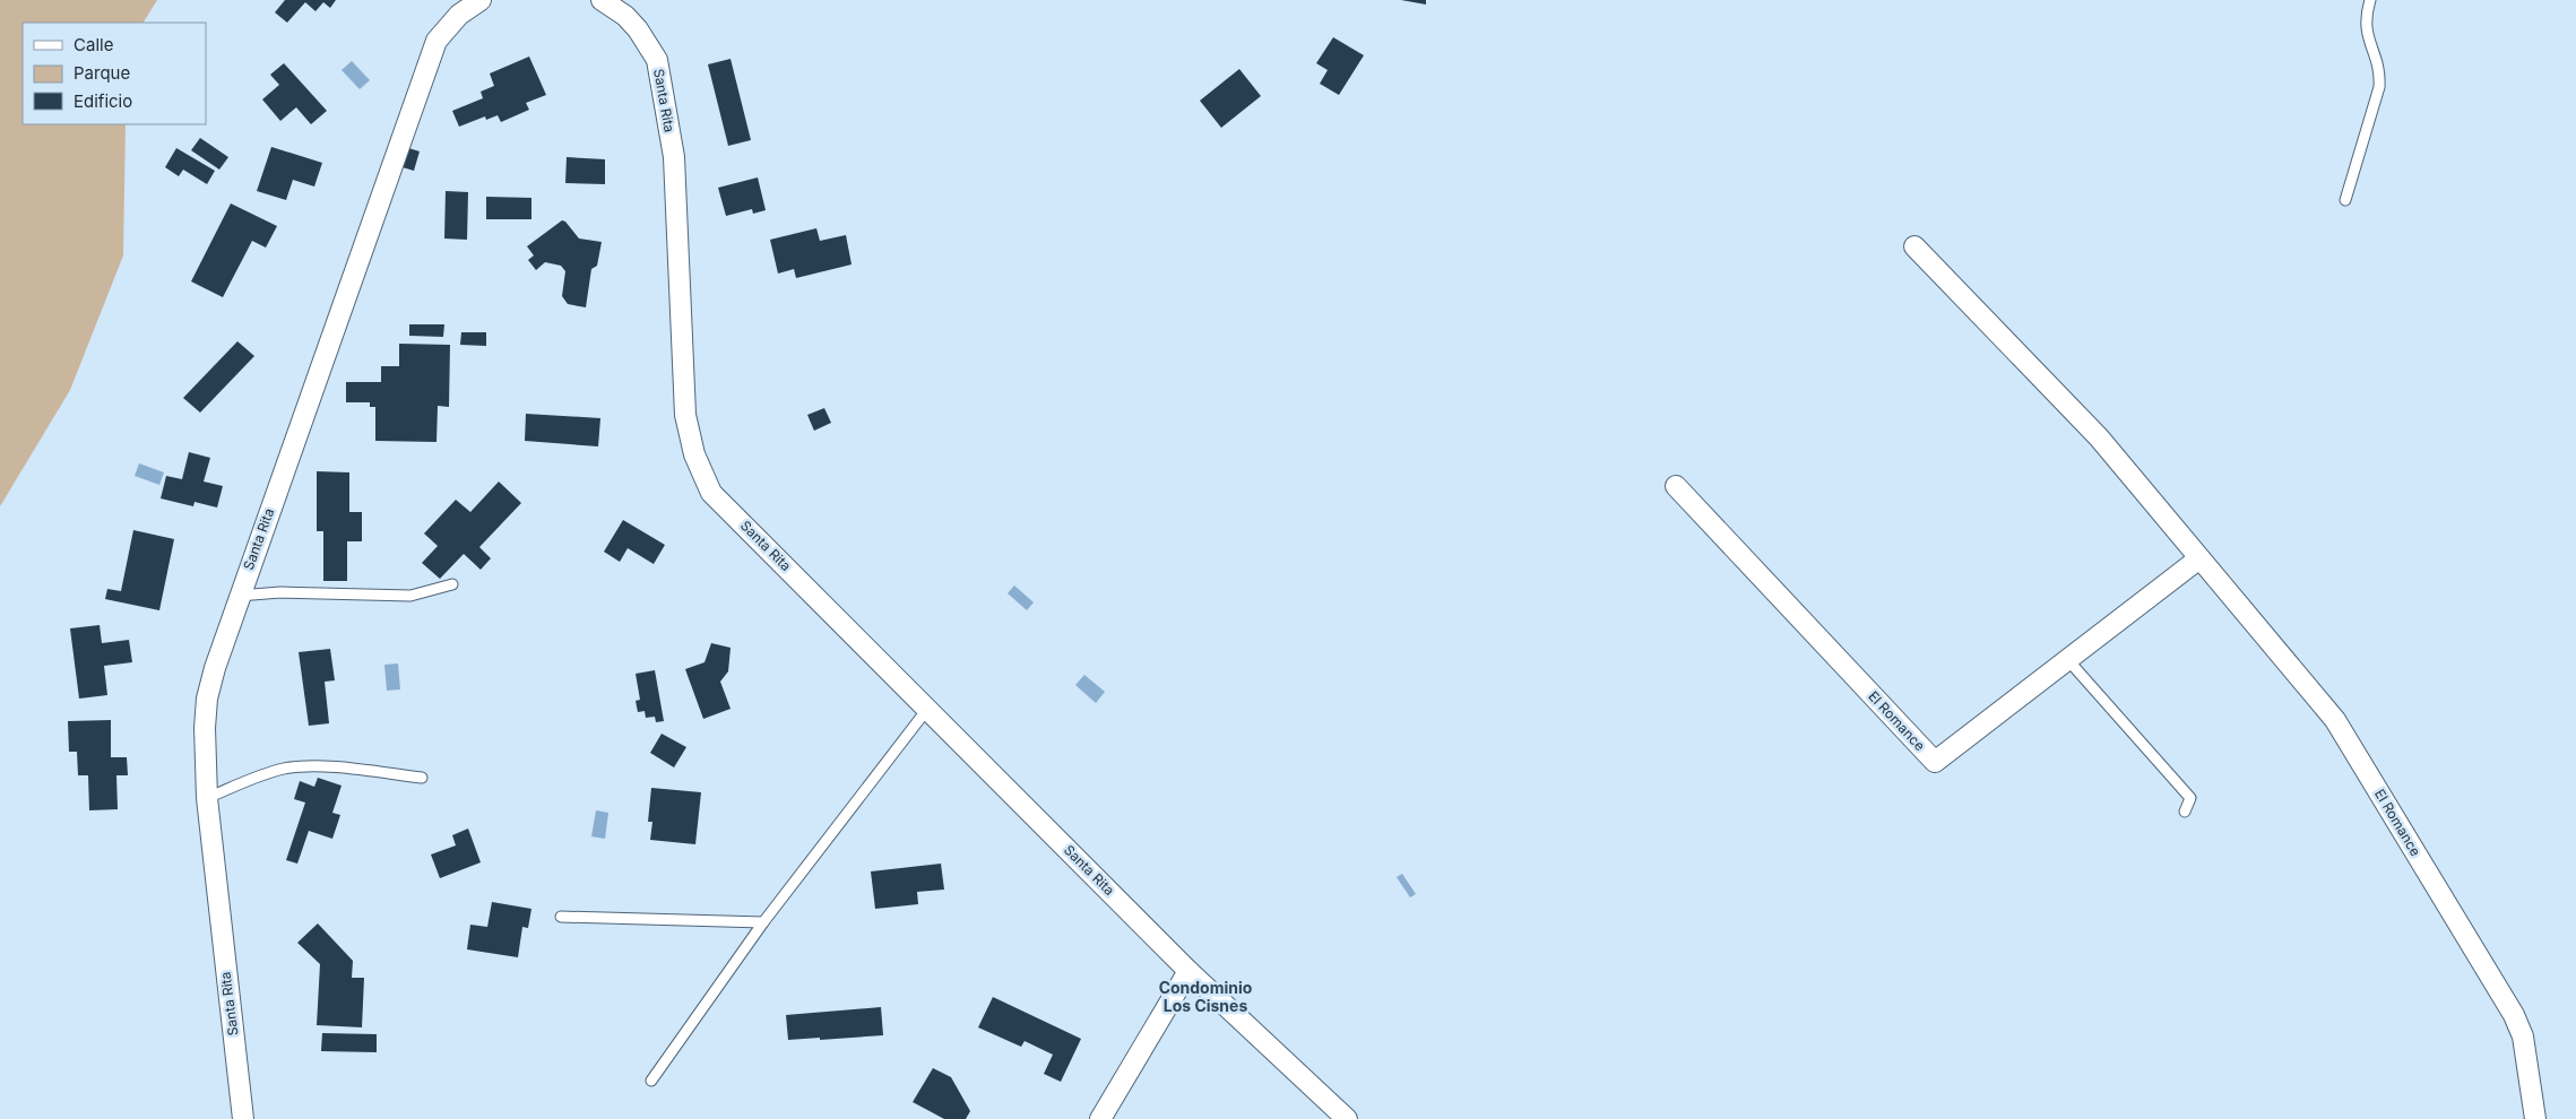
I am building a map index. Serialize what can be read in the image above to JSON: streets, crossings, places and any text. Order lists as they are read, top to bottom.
{
  "streets": {
    "street": ["Santa Rita", "El Romance"]
  },
  "districts": ["Condominio Los Cisnes"],
  "legend": ["Calle", "Parque", "Edificio"]
}
